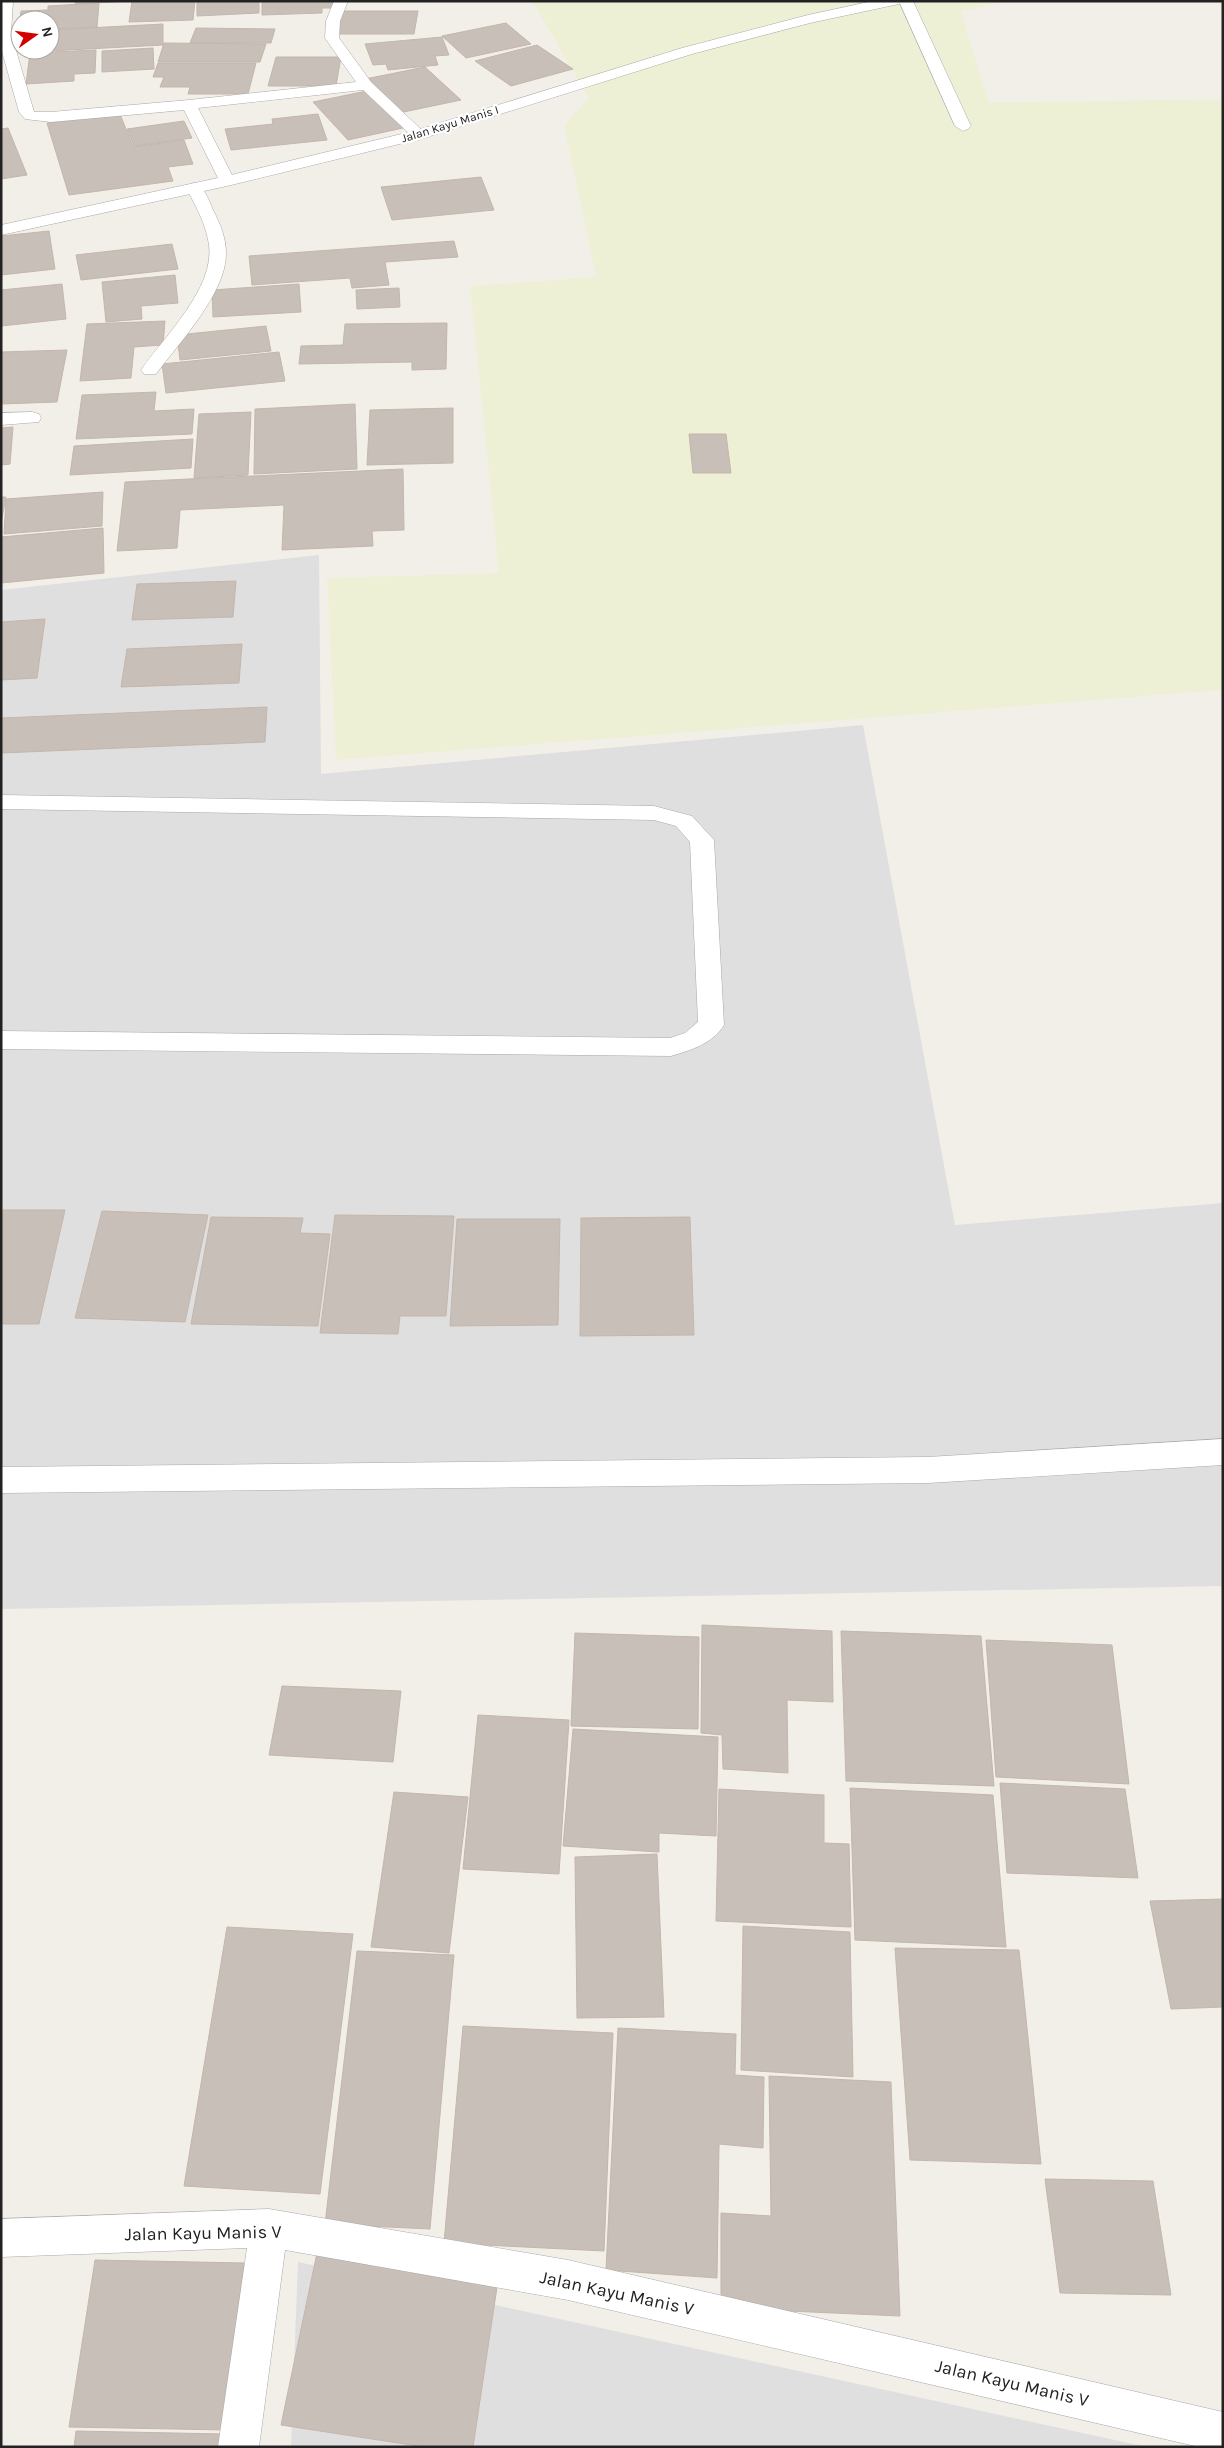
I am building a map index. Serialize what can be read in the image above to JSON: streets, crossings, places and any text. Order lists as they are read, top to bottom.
{
  "streets": {
    "street": ["Jalan Kayu Manis I", "Jalan Kayu Manis V"]
  },
  "north": "right"
}
